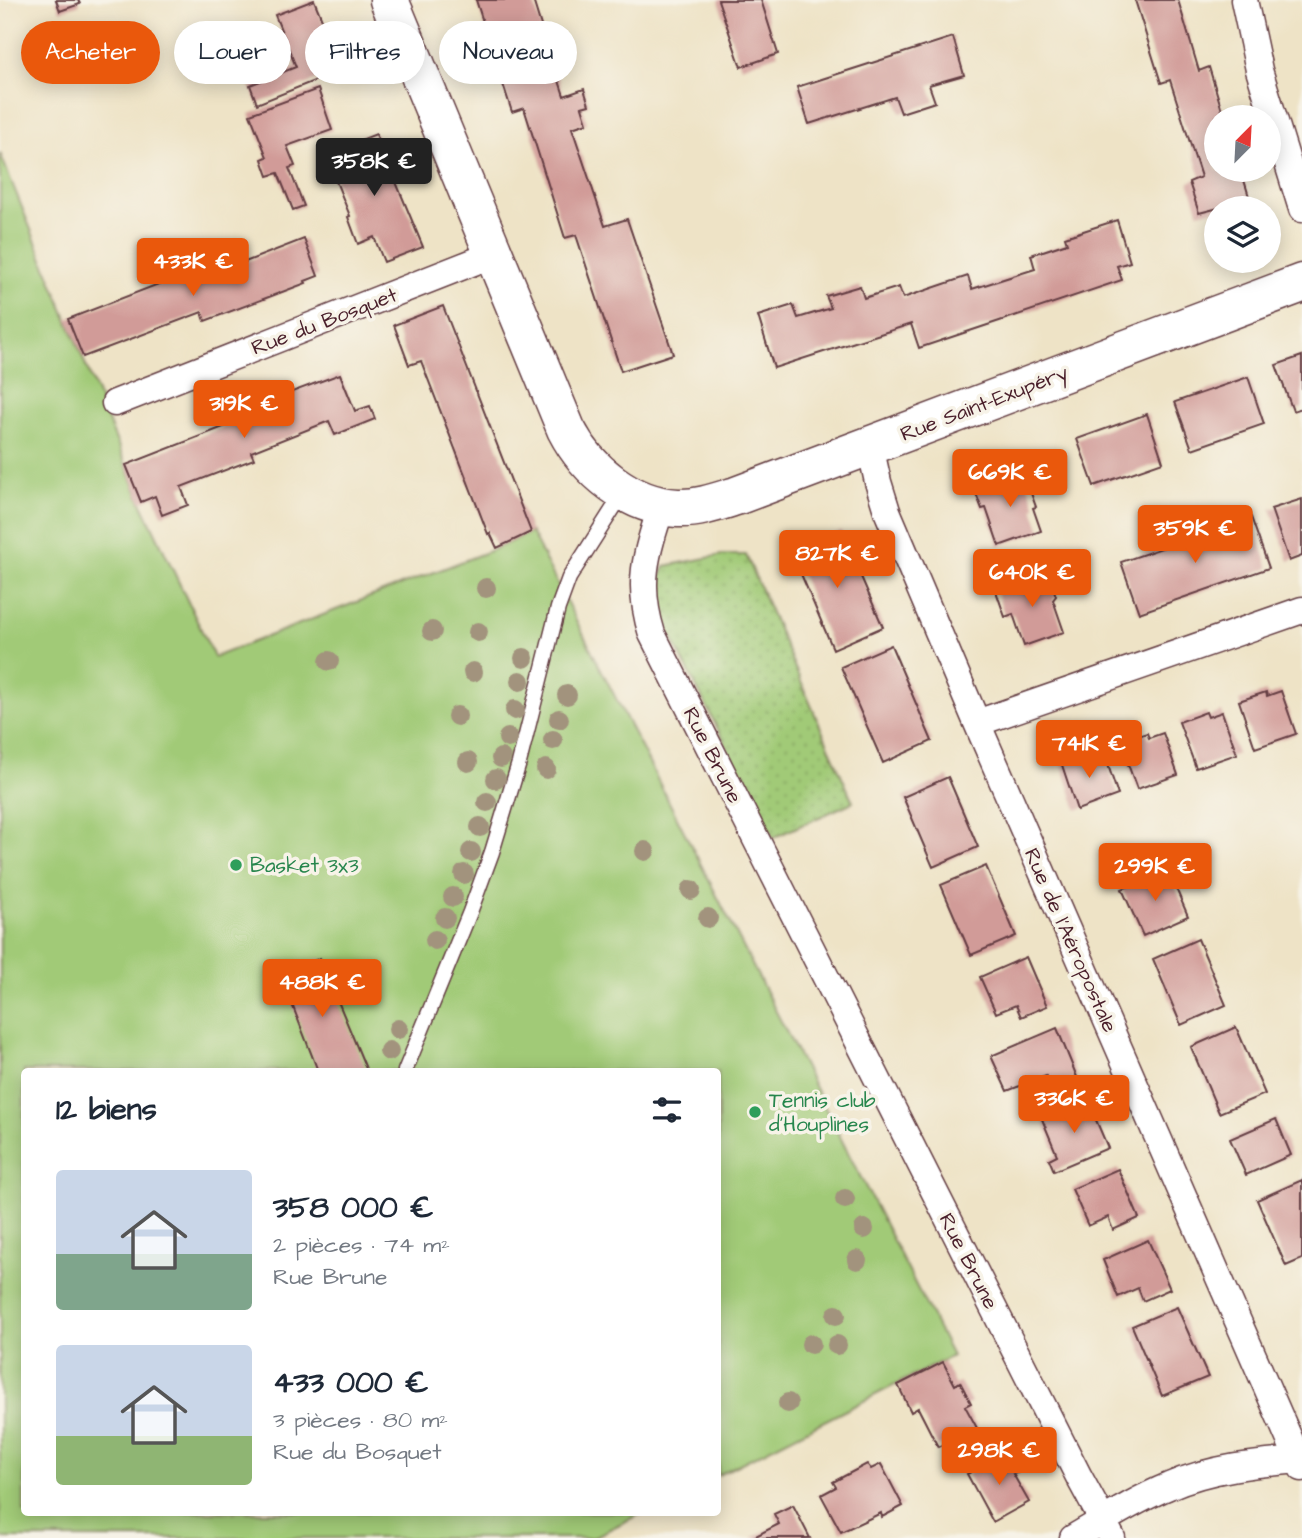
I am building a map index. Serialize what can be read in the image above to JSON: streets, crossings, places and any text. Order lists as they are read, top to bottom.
{
  "streets": {
    "street": [
      "Rue du Bosquet",
      "Rue Saint-Exupéry",
      "Rue Brune",
      "Rue de l'Aéropostale"
    ]
  },
  "crossings": [
    ["Rue Saint-Exupéry", "Rue Brune"],
    ["Rue Saint-Exupéry", "Rue de l'Aéropostale"]
  ],
  "places": ["Basket 3x3", "Tennis club d'Houplines"],
  "north": "top right",
  "page": {
    "chip": [
      "Acheter",
      "Louer",
      "Filtres",
      "Nouveau"
    ],
    "price": [
      "358K €",
      "433K €",
      "319K €",
      "669K €",
      "359K €",
      "827K €",
      "640K €",
      "741K €",
      "299K €",
      "488K €",
      "336K €",
      "298K €"
    ],
    "heading": "12 biens",
    "list": [
      {
        "name": "358 000 €",
        "note": "2 pièces · 74 m² · Rue Brune"
      },
      {
        "name": "433 000 €",
        "note": "3 pièces · 80 m² · Rue du Bosquet"
      }
    ]
  }
}
